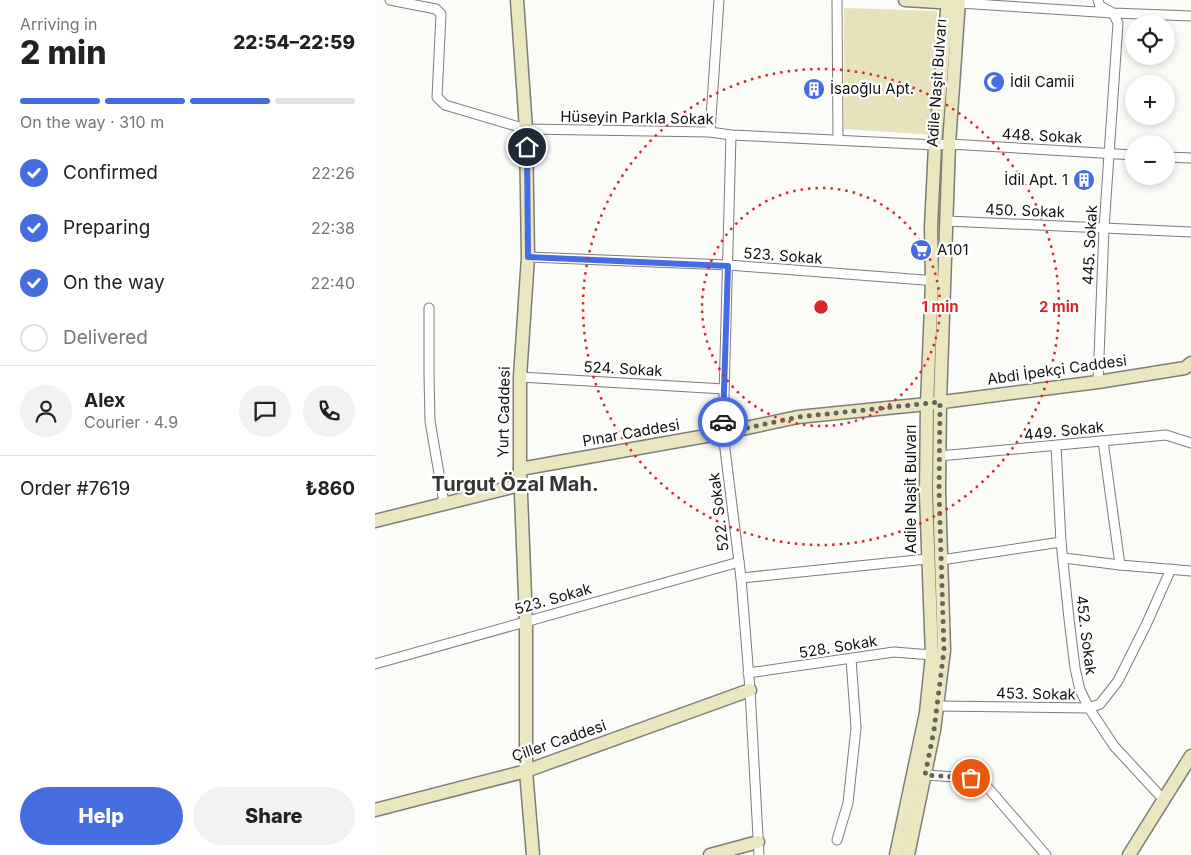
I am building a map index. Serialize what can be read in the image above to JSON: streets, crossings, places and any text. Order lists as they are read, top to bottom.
{
  "streets": {
    "street": [
      "Adile Naşit Bulvarı",
      "Hüseyin Parkla Sokak",
      "448. Sokak",
      "450. Sokak",
      "445. Sokak",
      "523. Sokak",
      "524. Sokak",
      "Abdi İpekçi Caddesi",
      "Yurt Caddesi",
      "449. Sokak",
      "Pınar Caddesi",
      "522. Sokak",
      "452. Sokak",
      "528. Sokak",
      "453. Sokak",
      "Çiller Caddesi"
    ]
  },
  "crossings": [
    ["Adile Naşit Bulvarı", "Hüseyin Parkla Sokak"],
    ["Adile Naşit Bulvarı", "448. Sokak"],
    ["Adile Naşit Bulvarı", "450. Sokak"],
    ["Adile Naşit Bulvarı", "523. Sokak"],
    ["Adile Naşit Bulvarı", "Abdi İpekçi Caddesi"],
    ["Adile Naşit Bulvarı", "449. Sokak"],
    ["Adile Naşit Bulvarı", "Pınar Caddesi"],
    ["Adile Naşit Bulvarı", "528. Sokak"],
    ["Adile Naşit Bulvarı", "453. Sokak"],
    ["Hüseyin Parkla Sokak", "448. Sokak"],
    ["Hüseyin Parkla Sokak", "Yurt Caddesi"],
    ["Hüseyin Parkla Sokak", "522. Sokak"],
    ["448. Sokak", "445. Sokak"],
    ["450. Sokak", "445. Sokak"],
    ["445. Sokak", "Abdi İpekçi Caddesi"],
    ["523. Sokak", "Yurt Caddesi"],
    ["523. Sokak", "522. Sokak"],
    ["524. Sokak", "Yurt Caddesi"],
    ["524. Sokak", "522. Sokak"],
    ["Abdi İpekçi Caddesi", "Pınar Caddesi"],
    ["Yurt Caddesi", "Pınar Caddesi"],
    ["Yurt Caddesi", "Çiller Caddesi"],
    ["449. Sokak", "452. Sokak"],
    ["Pınar Caddesi", "522. Sokak"],
    ["522. Sokak", "528. Sokak"],
    ["522. Sokak", "Çiller Caddesi"],
    ["452. Sokak", "453. Sokak"]
  ],
  "districts": ["Turgut Özal Mah."],
  "places": {
    "mosque": ["İdil Camii"],
    "building": ["İsaoğlu Apt.", "İdil Apt. 1"],
    "supermarket": ["A101"]
  },
  "page": {
    "heading": ["2 min", "Arriving in", "22:54–22:59"],
    "panel": [
      "Alex",
      "Courier · 4.9",
      "Order #7619",
      "₺860"
    ],
    "map_buttons": ["+", "−"],
    "bar": "On the way · 310 m",
    "list": [
      ["Confirmed", "22:26"],
      ["Preparing", "22:38"],
      ["On the way", "22:40"],
      "Delivered"
    ],
    "buttons": ["Help", "Share"]
  },
  "rings": ["1 min", "2 min"]
}
